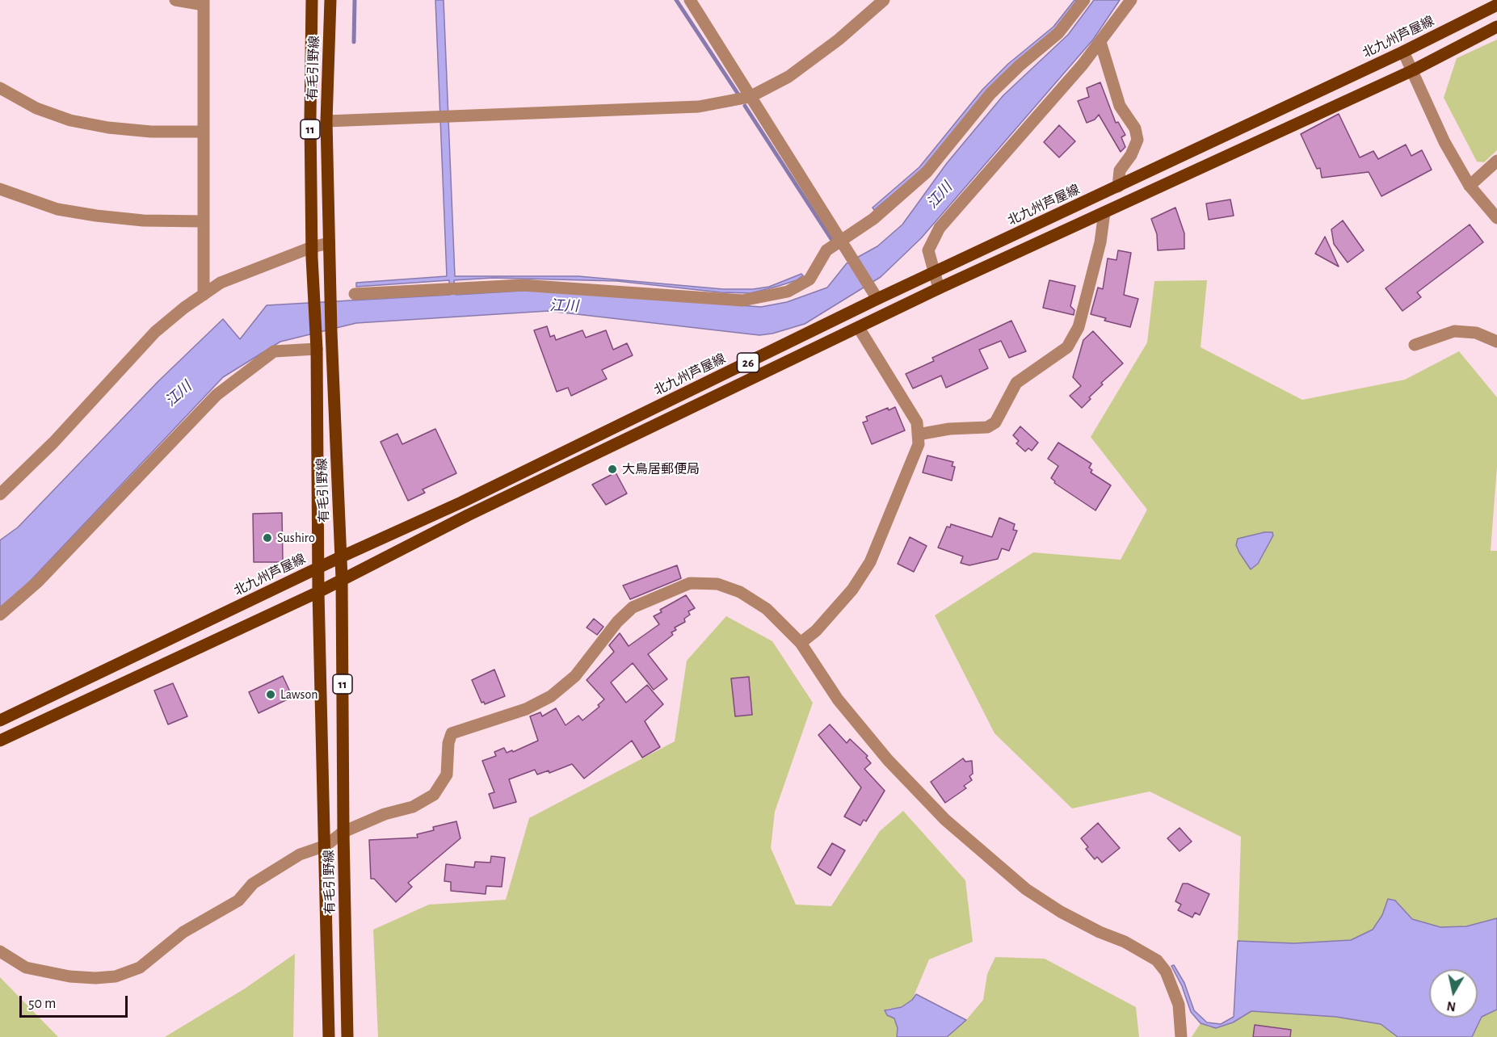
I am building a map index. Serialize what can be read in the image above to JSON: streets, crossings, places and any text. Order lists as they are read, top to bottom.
{
  "streets": {
    "main road": [
      "北九州芦屋線",
      "有毛引野線",
      "11",
      "26"
    ]
  },
  "crossings": [
    ["北九州芦屋線", "有毛引野線"],
    ["有毛引野線", "26"]
  ],
  "water": ["江川"],
  "places": ["大鳥居郵便局", "Sushiro", "Lawson"],
  "scale_bar": "50 m",
  "north": "bottom"
}
